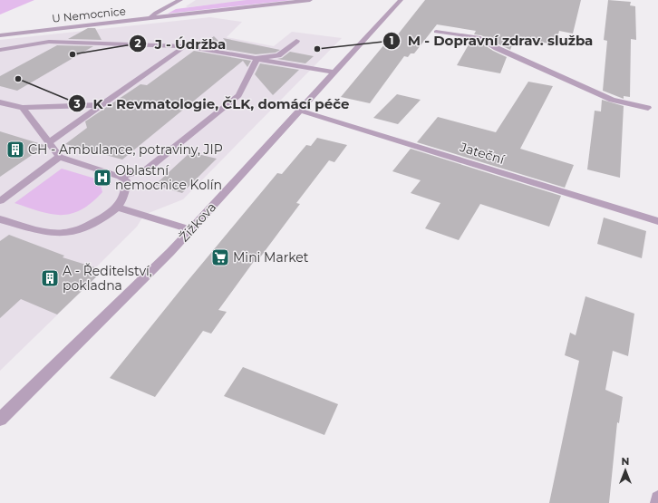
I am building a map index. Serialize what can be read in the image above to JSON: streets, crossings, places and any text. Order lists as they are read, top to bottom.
{
  "streets": {
    "street": ["U Nemocnice", "Jateční", "Žižkova"]
  },
  "crossings": [
    ["Jateční", "Žižkova"]
  ],
  "places": {
    "other": ["M - Dopravní zdrav. služba", "J - Údržba", "K - Revmatologie, ČLK, domácí péče"],
    "building": ["CH - Ambulance, potraviny, JIP", "A - Ředitelství, pokladna"],
    "hospital": ["Oblastní nemocnice Kolín"],
    "supermarket": ["Mini Market"]
  },
  "north": "top"
}
